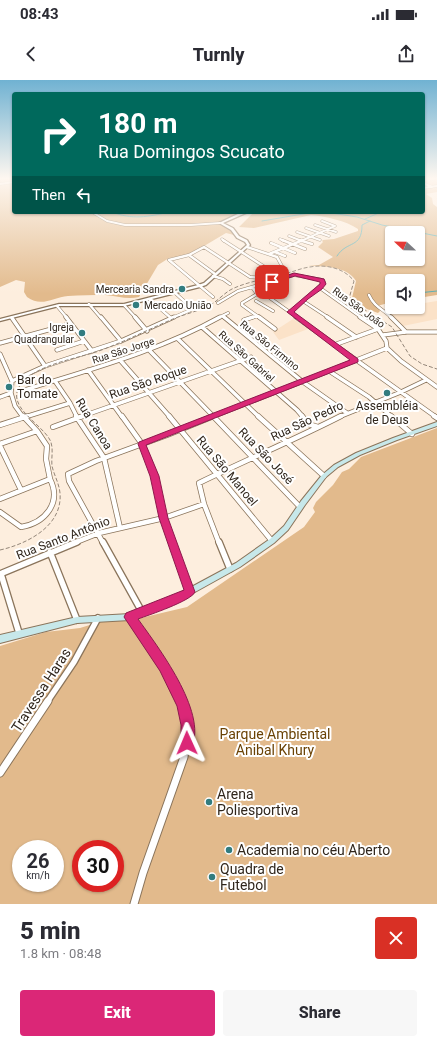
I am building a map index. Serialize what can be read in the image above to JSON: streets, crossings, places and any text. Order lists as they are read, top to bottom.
{
  "streets": {
    "street": [
      "Rua São João",
      "Rua São Firmino",
      "Rua São Jorge",
      "Rua São Gabriel",
      "Rua São Roque",
      "Rua São Pedro",
      "Rua Canoa",
      "Rua São José",
      "Rua São Manoel",
      "Rua Santo Antônio",
      "Travessa Haras"
    ]
  },
  "crossings": [
    ["Rua São Firmino", "Rua São Jorge"],
    ["Rua São Firmino", "Rua São Pedro"],
    ["Rua São Jorge", "Rua São Gabriel"],
    ["Rua São Jorge", "Rua Canoa"],
    ["Rua São Jorge", "Rua São José"],
    ["Rua São Jorge", "Rua São Manoel"],
    ["Rua São Gabriel", "Rua São Roque"],
    ["Rua São Gabriel", "Rua São Pedro"],
    ["Rua São Roque", "Rua Canoa"],
    ["Rua São Roque", "Rua São José"],
    ["Rua São Roque", "Rua São Manoel"],
    ["Rua São Pedro", "Rua São José"],
    ["Rua São Pedro", "Rua São Manoel"],
    ["Rua São Pedro", "Rua Santo Antônio"],
    ["Rua Canoa", "Rua Santo Antônio"]
  ],
  "parks": ["Parque Ambiental Anibal Khury"],
  "places": [
    "Mercearia Sandra",
    "Mercado União",
    "Igreja Quadrangular",
    "Bar do Tomate",
    "Assembléia de Deus",
    "Arena Poliesportiva",
    "Academia no céu Aberto",
    "Quadra de Futebol"
  ],
  "north": "left",
  "page": {
    "status": "08:43",
    "header": "Turnly",
    "turn": ["180 m", "Rua Domingos Scucato"],
    "then": "Then",
    "speed": "26 km/h",
    "limit": "30",
    "heading": ["5 min", "1.8 km · 08:48"],
    "buttons": ["Exit", "Share"]
  }
}
